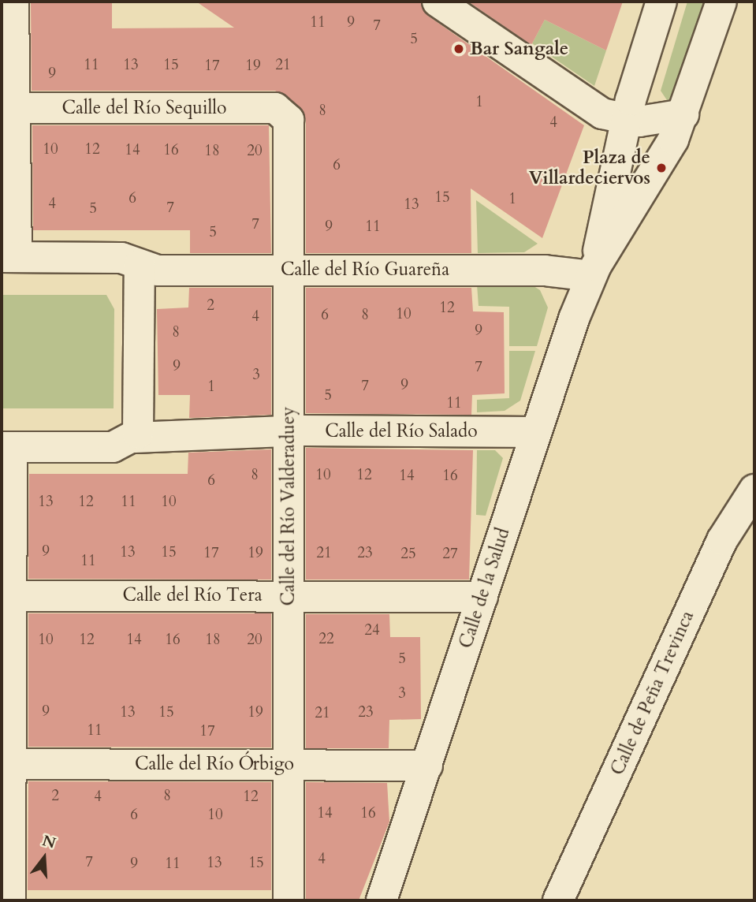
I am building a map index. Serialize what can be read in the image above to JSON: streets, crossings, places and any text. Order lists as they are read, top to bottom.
{
  "streets": {
    "street": [
      "Calle del Río Sequillo",
      "Calle del Río Guareña",
      "Calle del Río Salado",
      "Calle del Río Valderaduey",
      "Calle de la Salud",
      "Calle del Río Tera",
      "Calle de Peña Trevinca",
      "Calle del Río Órbigo"
    ]
  },
  "crossings": [
    ["Calle del Río Sequillo", "Calle del Río Valderaduey"],
    ["Calle del Río Guareña", "Calle del Río Valderaduey"],
    ["Calle del Río Guareña", "Calle de la Salud"],
    ["Calle del Río Salado", "Calle del Río Valderaduey"],
    ["Calle del Río Salado", "Calle de la Salud"],
    ["Calle del Río Valderaduey", "Calle del Río Tera"],
    ["Calle del Río Valderaduey", "Calle del Río Órbigo"],
    ["Calle de la Salud", "Calle del Río Tera"],
    ["Calle de la Salud", "Calle del Río Órbigo"]
  ],
  "places": ["Bar Sangale", "Plaza de Villardeciervos"],
  "house_numbers": [
    "11",
    "9",
    "7",
    "5",
    "11",
    "13",
    "15",
    "21",
    "17",
    "19",
    "9",
    "1",
    "8",
    "4",
    "10",
    "12",
    "14",
    "16",
    "18",
    "20",
    "6",
    "15",
    "6",
    "1",
    "4",
    "13",
    "7",
    "5",
    "7",
    "9",
    "11",
    "5",
    "2",
    "12",
    "10",
    "6",
    "8",
    "4",
    "9",
    "8",
    "9",
    "7",
    "3",
    "9",
    "7",
    "1",
    "5",
    "11",
    "8",
    "10",
    "12",
    "14",
    "16",
    "6",
    "13",
    "12",
    "11",
    "10",
    "9",
    "13",
    "15",
    "17",
    "19",
    "21",
    "23",
    "25",
    "27",
    "11",
    "24",
    "22",
    "10",
    "12",
    "14",
    "16",
    "18",
    "20",
    "5",
    "3",
    "9",
    "13",
    "15",
    "19",
    "23",
    "21",
    "11",
    "17",
    "2",
    "8",
    "4",
    "12",
    "14",
    "16",
    "6",
    "10",
    "4",
    "7",
    "13",
    "15",
    "9",
    "11"
  ],
  "north": "top"
}
